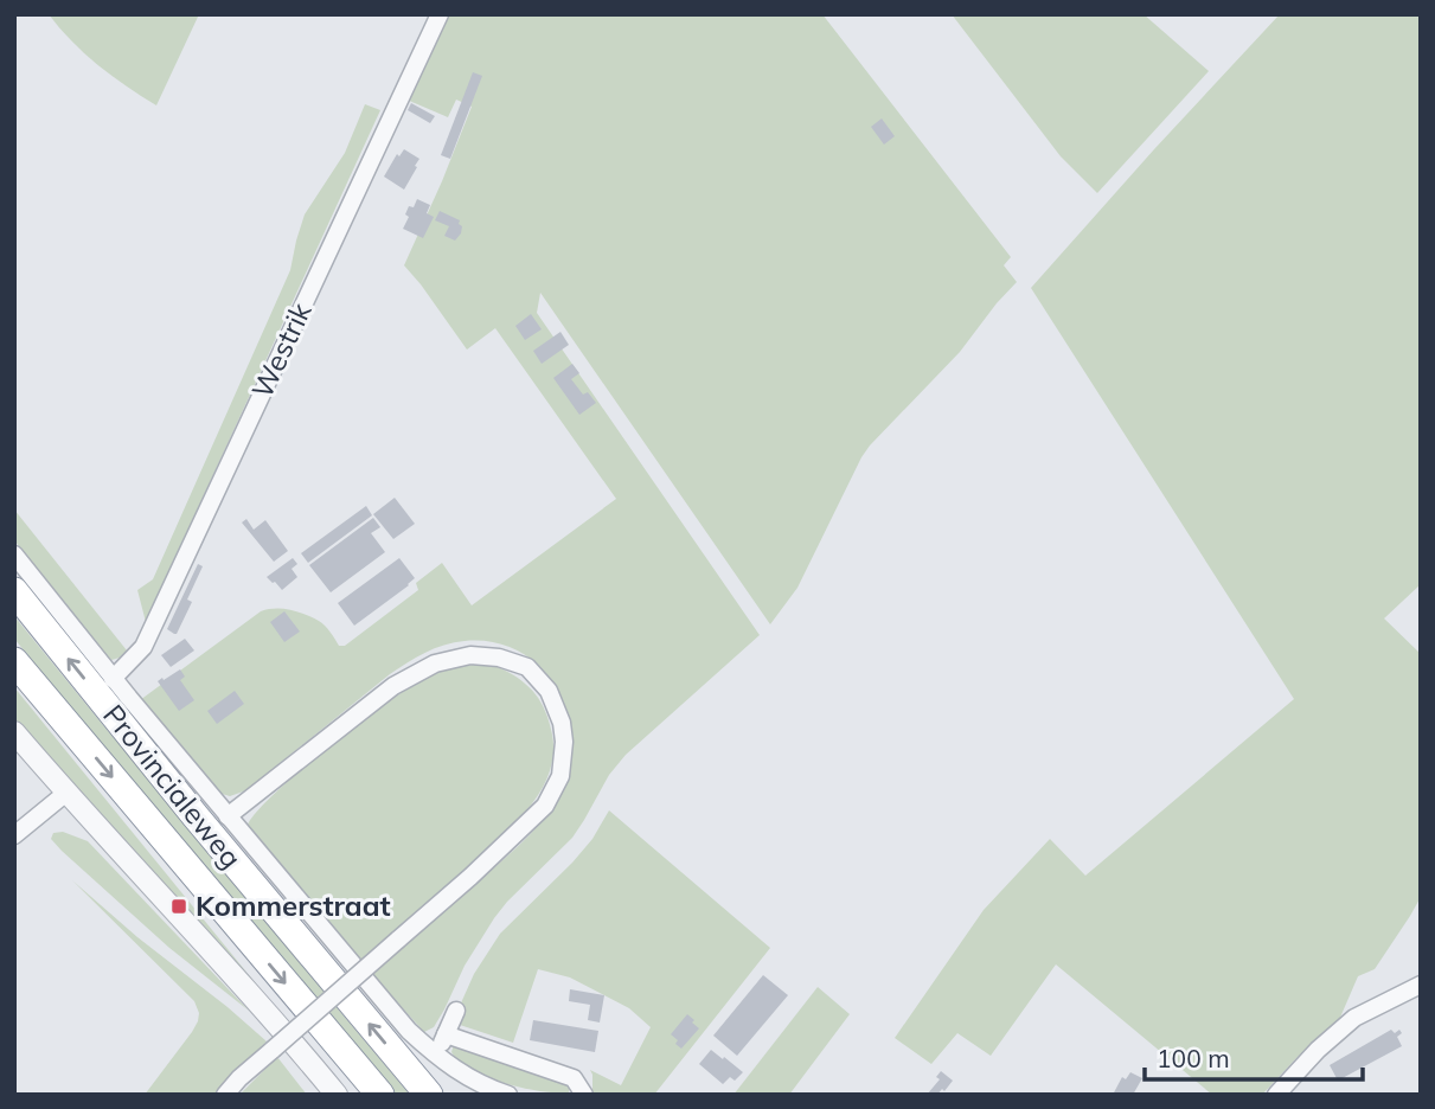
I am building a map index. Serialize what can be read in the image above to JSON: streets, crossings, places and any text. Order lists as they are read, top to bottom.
{
  "streets": {
    "highway": ["Provincialeweg"],
    "street": ["Westrik"]
  },
  "places": {
    "transit": ["Kommerstraat"]
  },
  "scale_bar": "100 m"
}
